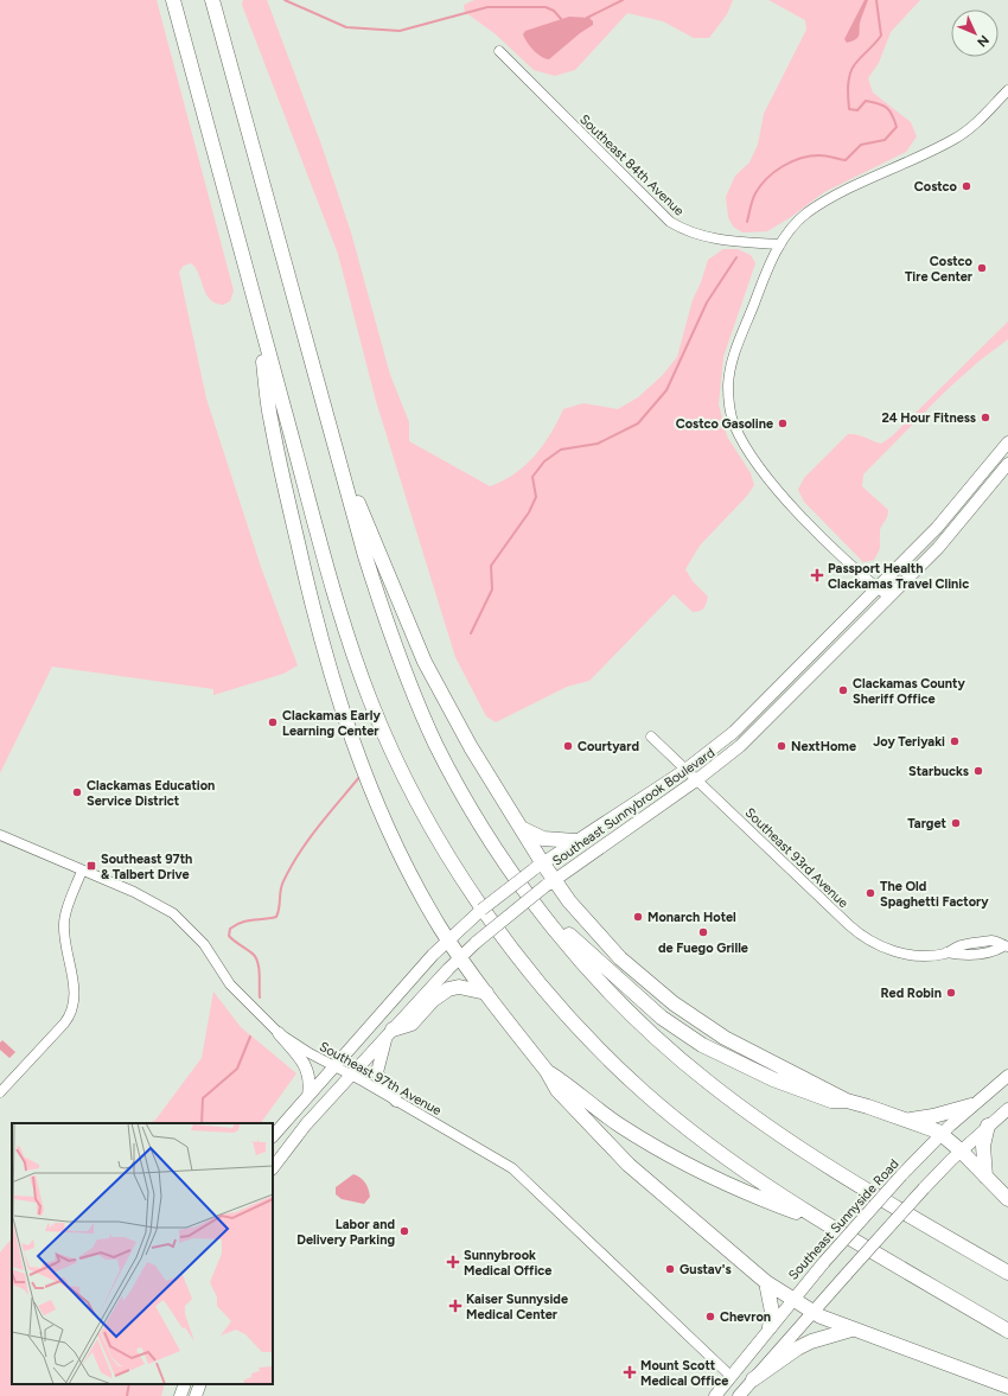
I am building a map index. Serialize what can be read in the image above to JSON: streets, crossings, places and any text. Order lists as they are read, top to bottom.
{
  "streets": {
    "main road": ["Southeast Sunnybrook Boulevard", "Southeast Sunnyside Road"],
    "street": ["Southeast 84th Avenue", "Southeast 93rd Avenue", "Southeast 97th Avenue"]
  },
  "crossings": [
    ["Southeast Sunnybrook Boulevard", "Southeast 93rd Avenue"],
    ["Southeast Sunnybrook Boulevard", "Southeast 97th Avenue"],
    ["Southeast 97th Avenue", "Southeast Sunnyside Road"]
  ],
  "places": {
    "other": [
      "Costco",
      "Costco Tire Center",
      "24 Hour Fitness",
      "Costco Gasoline",
      "Clackamas County Sheriff Office",
      "Clackamas Early Learning Center",
      "Joy Teriyaki",
      "Courtyard",
      "NextHome",
      "Starbucks",
      "Clackamas Education Service District",
      "Target",
      "The Old Spaghetti Factory",
      "Monarch Hotel",
      "de Fuego Grille",
      "Red Robin",
      "Labor and Delivery Parking",
      "Gustav's",
      "Chevron"
    ],
    "health": [
      "Passport Health Clackamas Travel Clinic",
      "Sunnybrook Medical Office",
      "Kaiser Sunnyside Medical Center",
      "Mount Scott Medical Office"
    ],
    "transit": ["Southeast 97th & Talbert Drive"]
  },
  "north": "bottom right"
}
